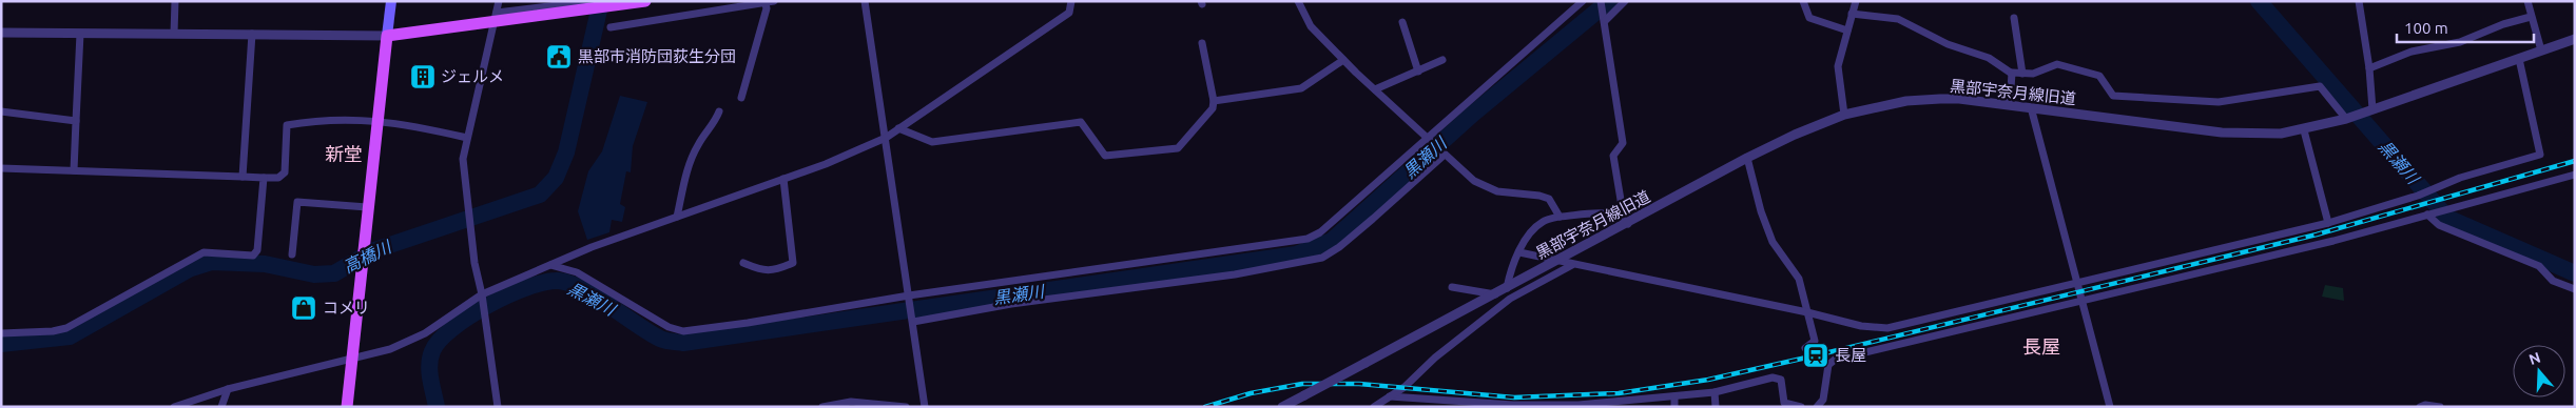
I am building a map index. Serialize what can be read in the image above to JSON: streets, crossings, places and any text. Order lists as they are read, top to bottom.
{
  "streets": {
    "street": ["黒部宇奈月線旧道"]
  },
  "districts": ["新堂", "長屋"],
  "water": ["黒瀬川", "高橋川"],
  "places": {
    "public building": ["黒部市消防団荻生分団"],
    "building": ["ジェルメ"],
    "shop": ["コメリ"],
    "station": ["長屋"]
  },
  "scale_bar": "100 m",
  "north": "top"
}
